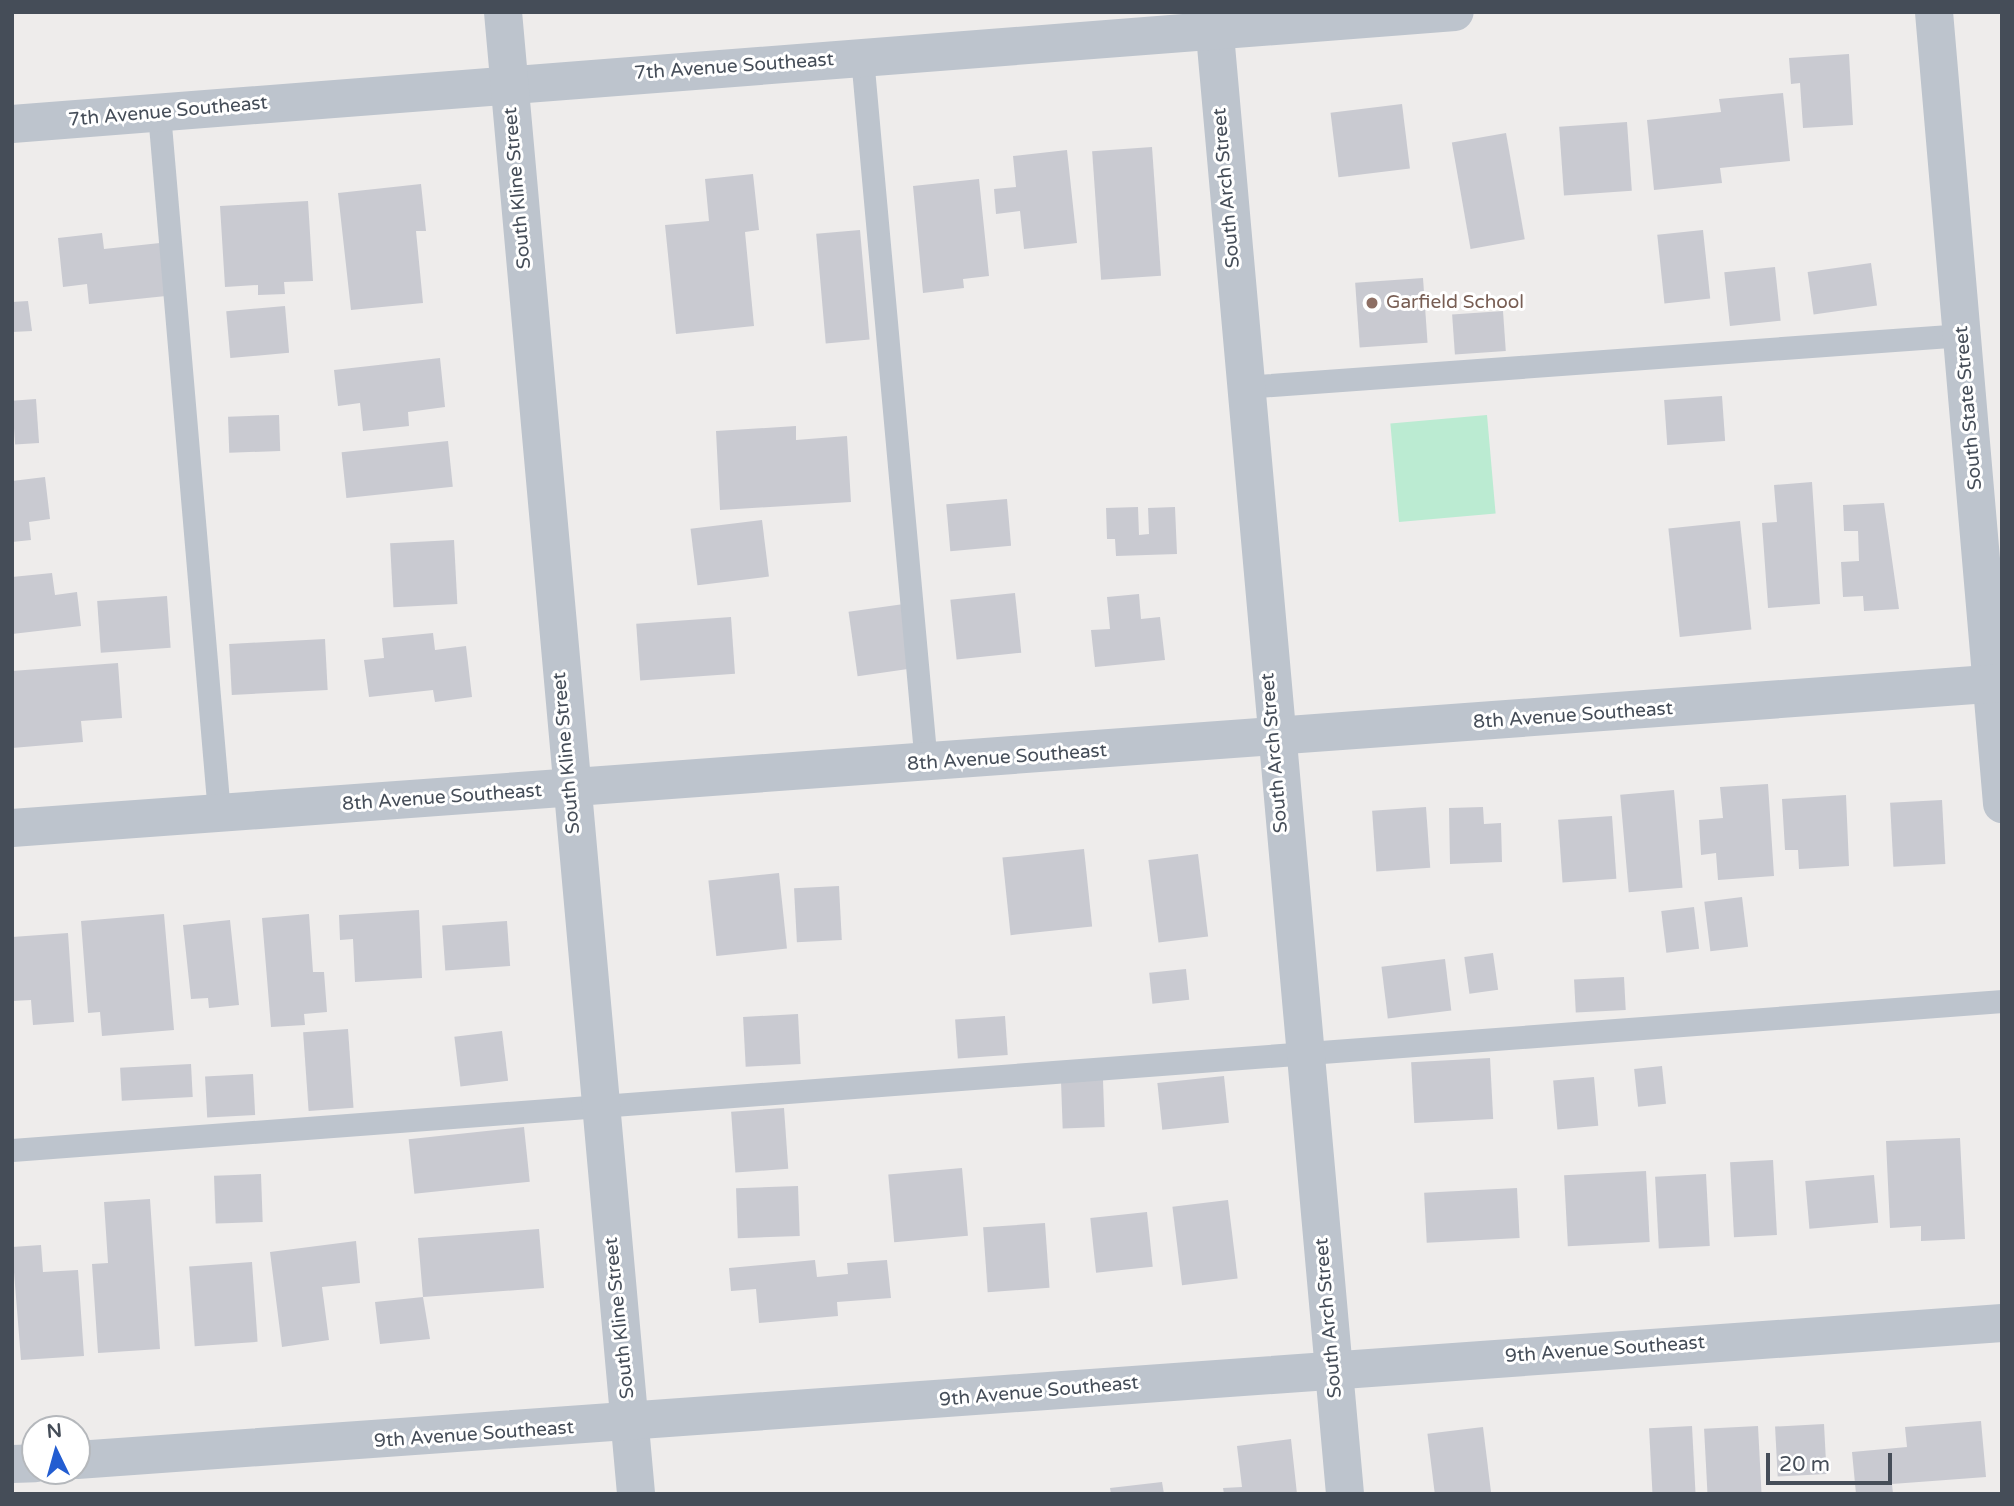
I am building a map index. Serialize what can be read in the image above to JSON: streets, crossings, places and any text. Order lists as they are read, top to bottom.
{
  "streets": {
    "street": [
      "7th Avenue Southeast",
      "South Kline Street",
      "South Arch Street",
      "South State Street",
      "8th Avenue Southeast",
      "9th Avenue Southeast"
    ]
  },
  "crossings": [
    ["7th Avenue Southeast", "South Kline Street"],
    ["7th Avenue Southeast", "South Arch Street"],
    ["South Kline Street", "8th Avenue Southeast"],
    ["South Kline Street", "9th Avenue Southeast"],
    ["South Arch Street", "8th Avenue Southeast"],
    ["South Arch Street", "9th Avenue Southeast"],
    ["South State Street", "8th Avenue Southeast"]
  ],
  "places": ["Garfield School"],
  "scale_bar": "20 m",
  "north": "top"
}
